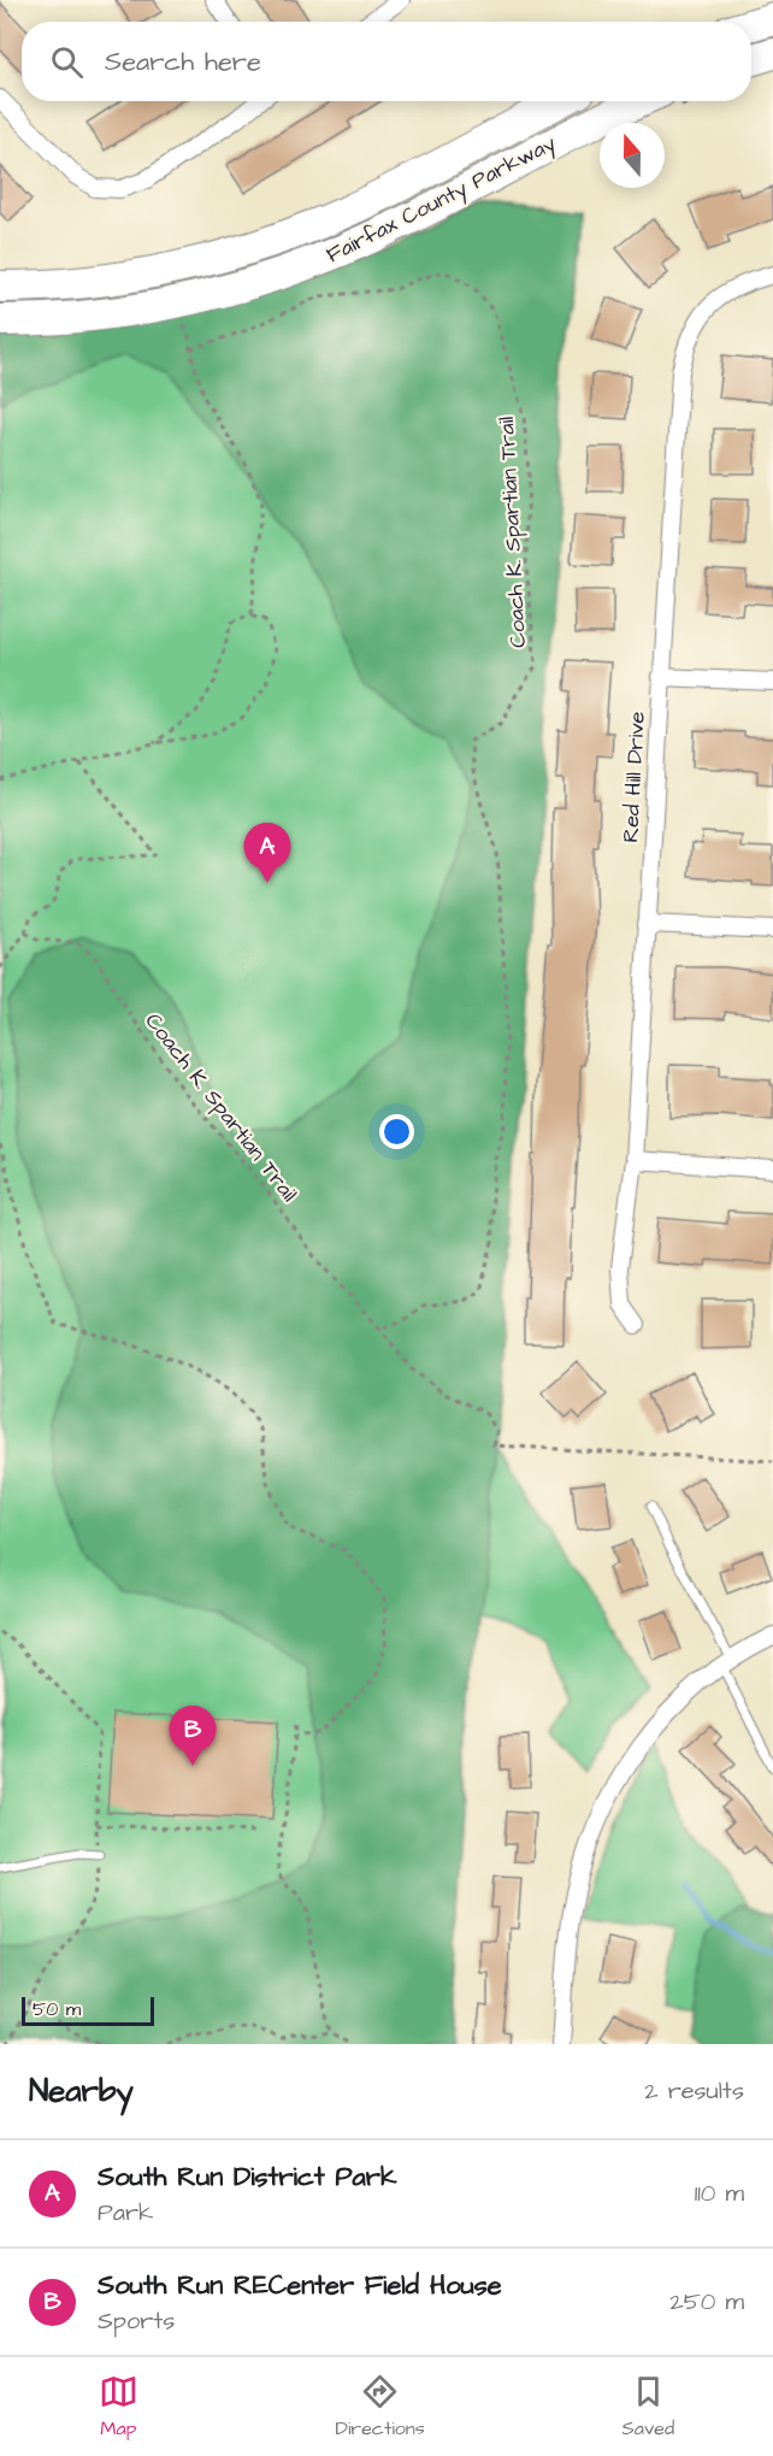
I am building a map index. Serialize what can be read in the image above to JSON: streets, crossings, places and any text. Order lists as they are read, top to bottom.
{
  "streets": {
    "highway": ["Fairfax County Parkway"],
    "street": ["Red Hill Drive"],
    "path": ["Coach K. Spartian Trail"]
  },
  "scale_bar": "50 m",
  "north": "top",
  "page": {
    "search": "Search here",
    "pins": ["A", "B"],
    "scale": "50 m",
    "heading": ["Nearby", "2 results"],
    "list": [
      {
        "mark": "A",
        "name": "South Run District Park",
        "note": "Park",
        "value": "110 m"
      },
      {
        "mark": "B",
        "name": "South Run RECenter Field House",
        "note": "Sports",
        "value": "250 m"
      }
    ],
    "nav": ["Map", "Directions", "Saved"]
  }
}
